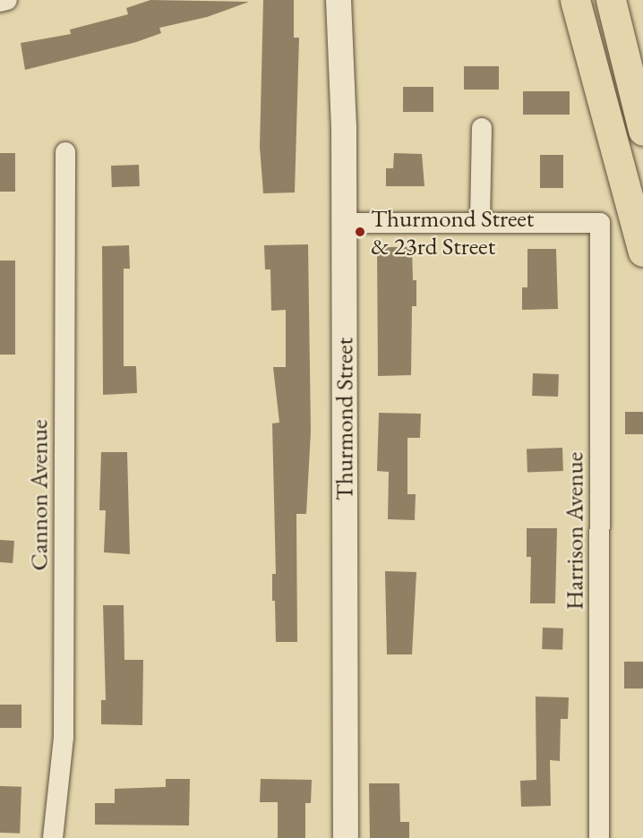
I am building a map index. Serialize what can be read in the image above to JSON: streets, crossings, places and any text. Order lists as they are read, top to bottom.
{
  "streets": {
    "street": ["Thurmond Street", "Cannon Avenue", "Harrison Avenue"]
  },
  "places": ["Thurmond Street & 23rd Street"]
}
